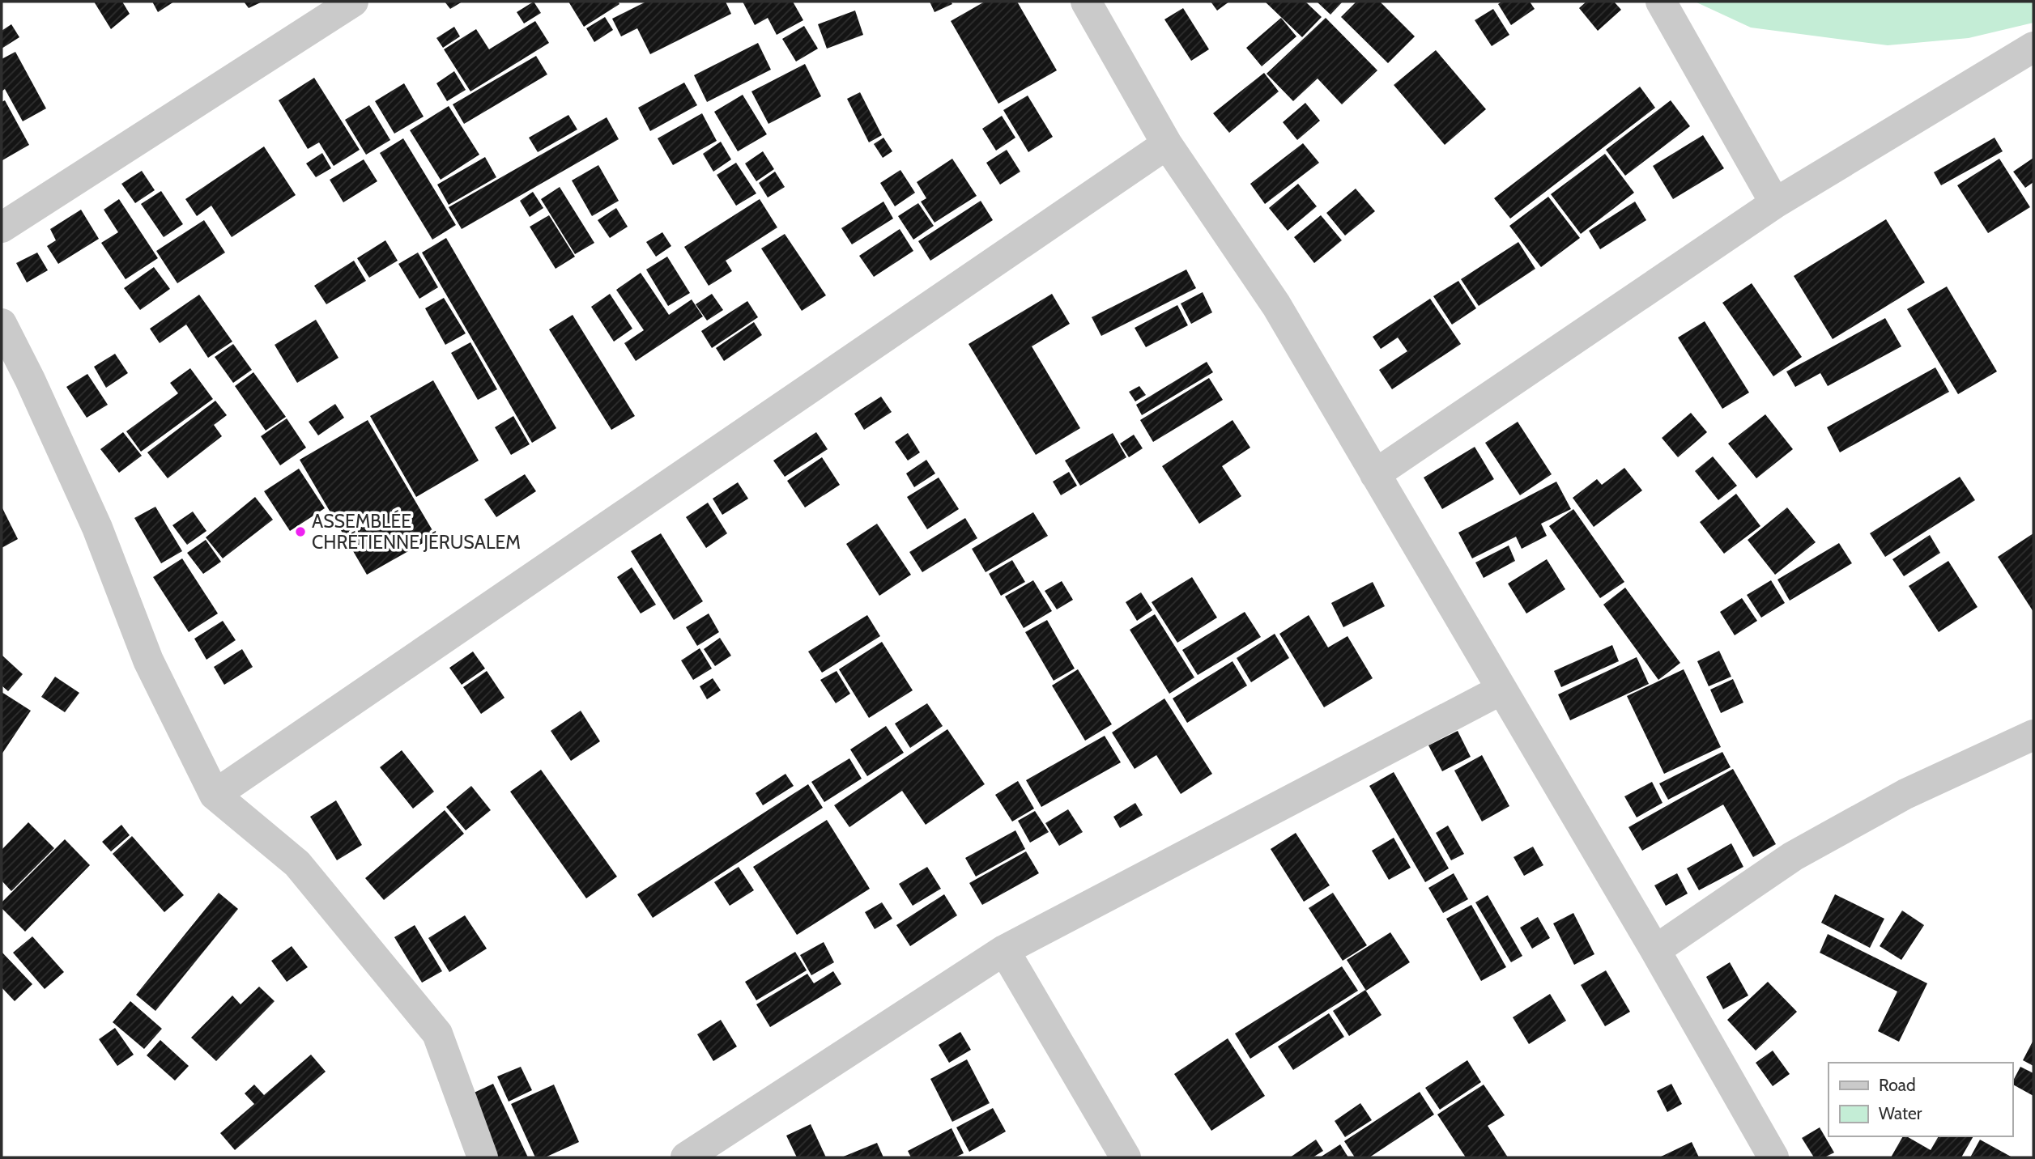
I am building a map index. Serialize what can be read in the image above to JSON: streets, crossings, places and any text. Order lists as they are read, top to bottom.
{
  "places": ["ASSEMBLÉE CHRÉTIENNE JÉRUSALEM"],
  "legend": ["Road", "Water"]
}
